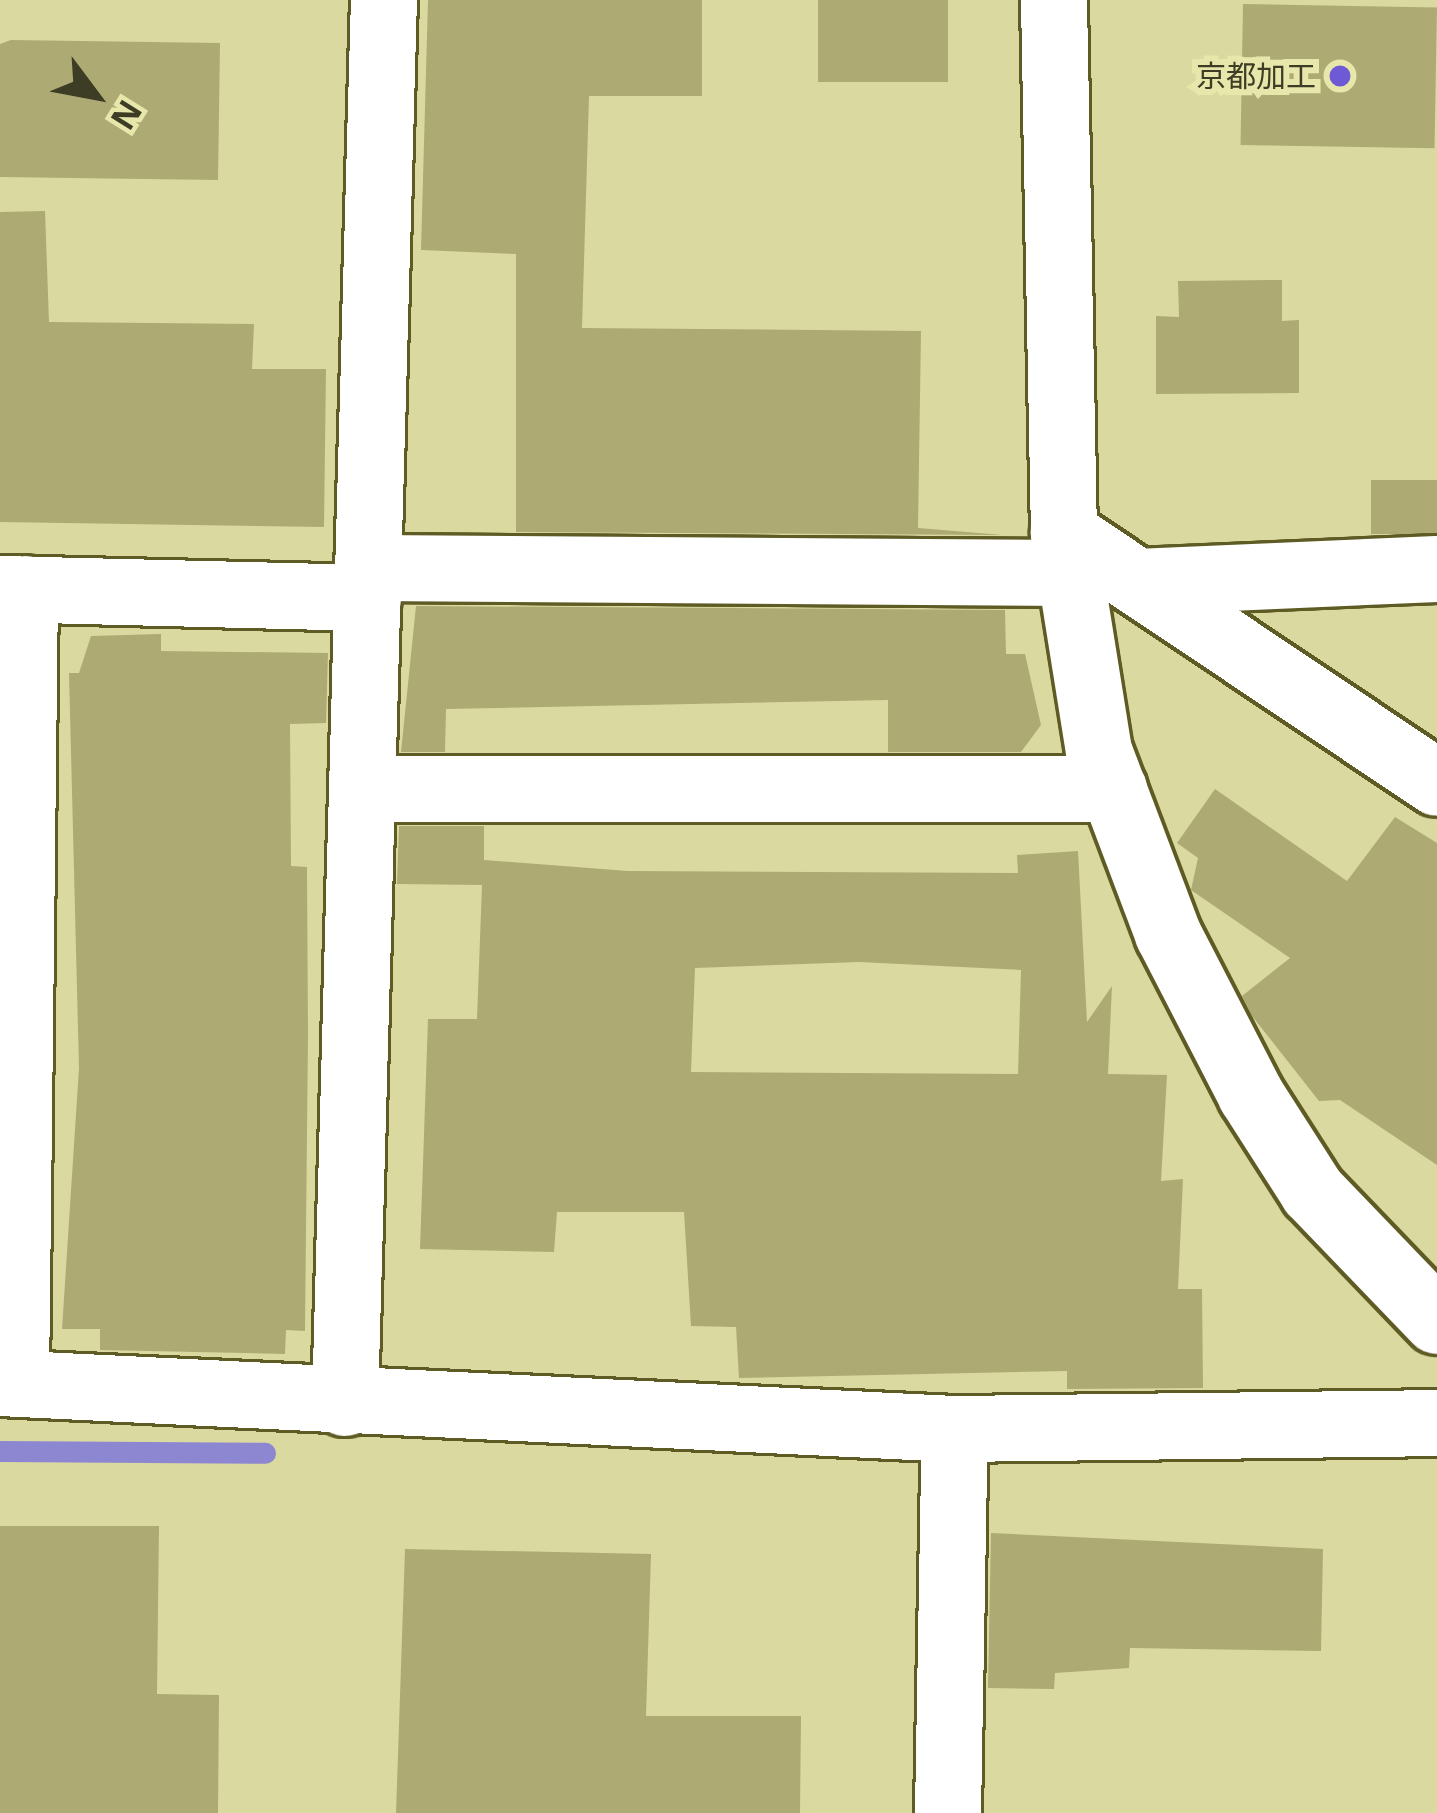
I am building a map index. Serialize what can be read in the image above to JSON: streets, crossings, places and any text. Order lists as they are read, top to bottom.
{
  "places": ["京都加工"],
  "north": "bottom right"
}
